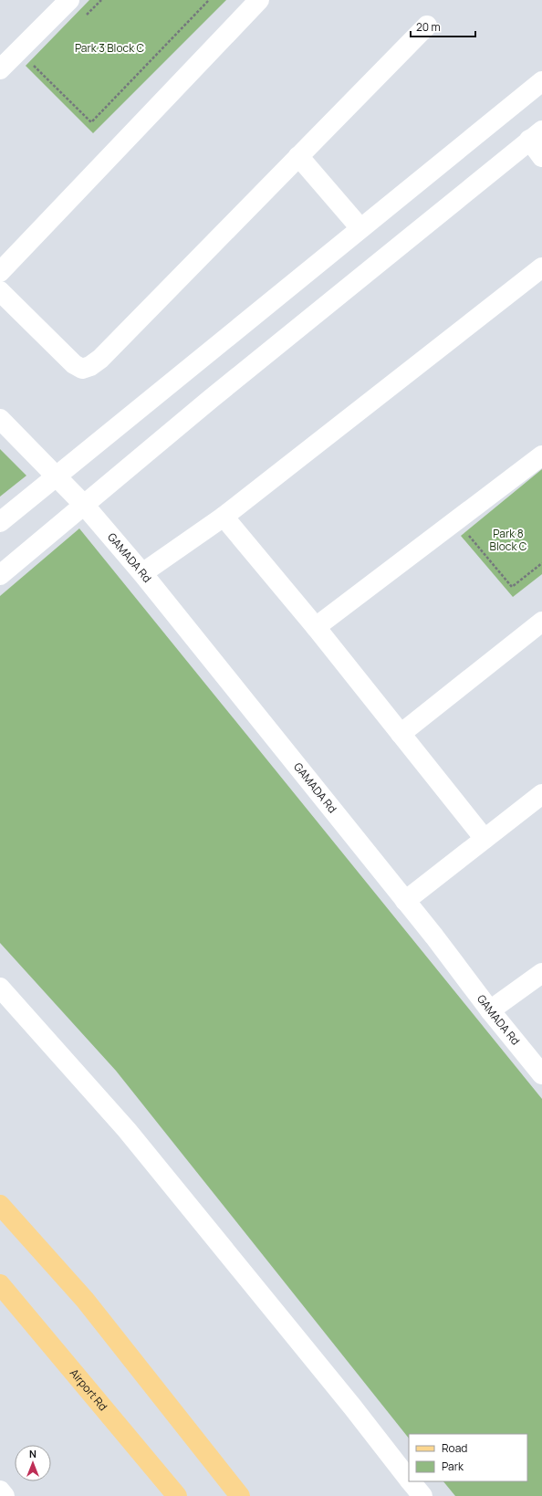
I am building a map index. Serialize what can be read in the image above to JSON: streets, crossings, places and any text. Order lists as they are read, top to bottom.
{
  "streets": {
    "main road": ["Airport Rd"],
    "street": ["GAMADA Rd"]
  },
  "parks": ["Park 3 Block C", "Park 8 Block C"],
  "legend": ["Road", "Park"],
  "scale_bar": "20 m",
  "north": "top"
}
